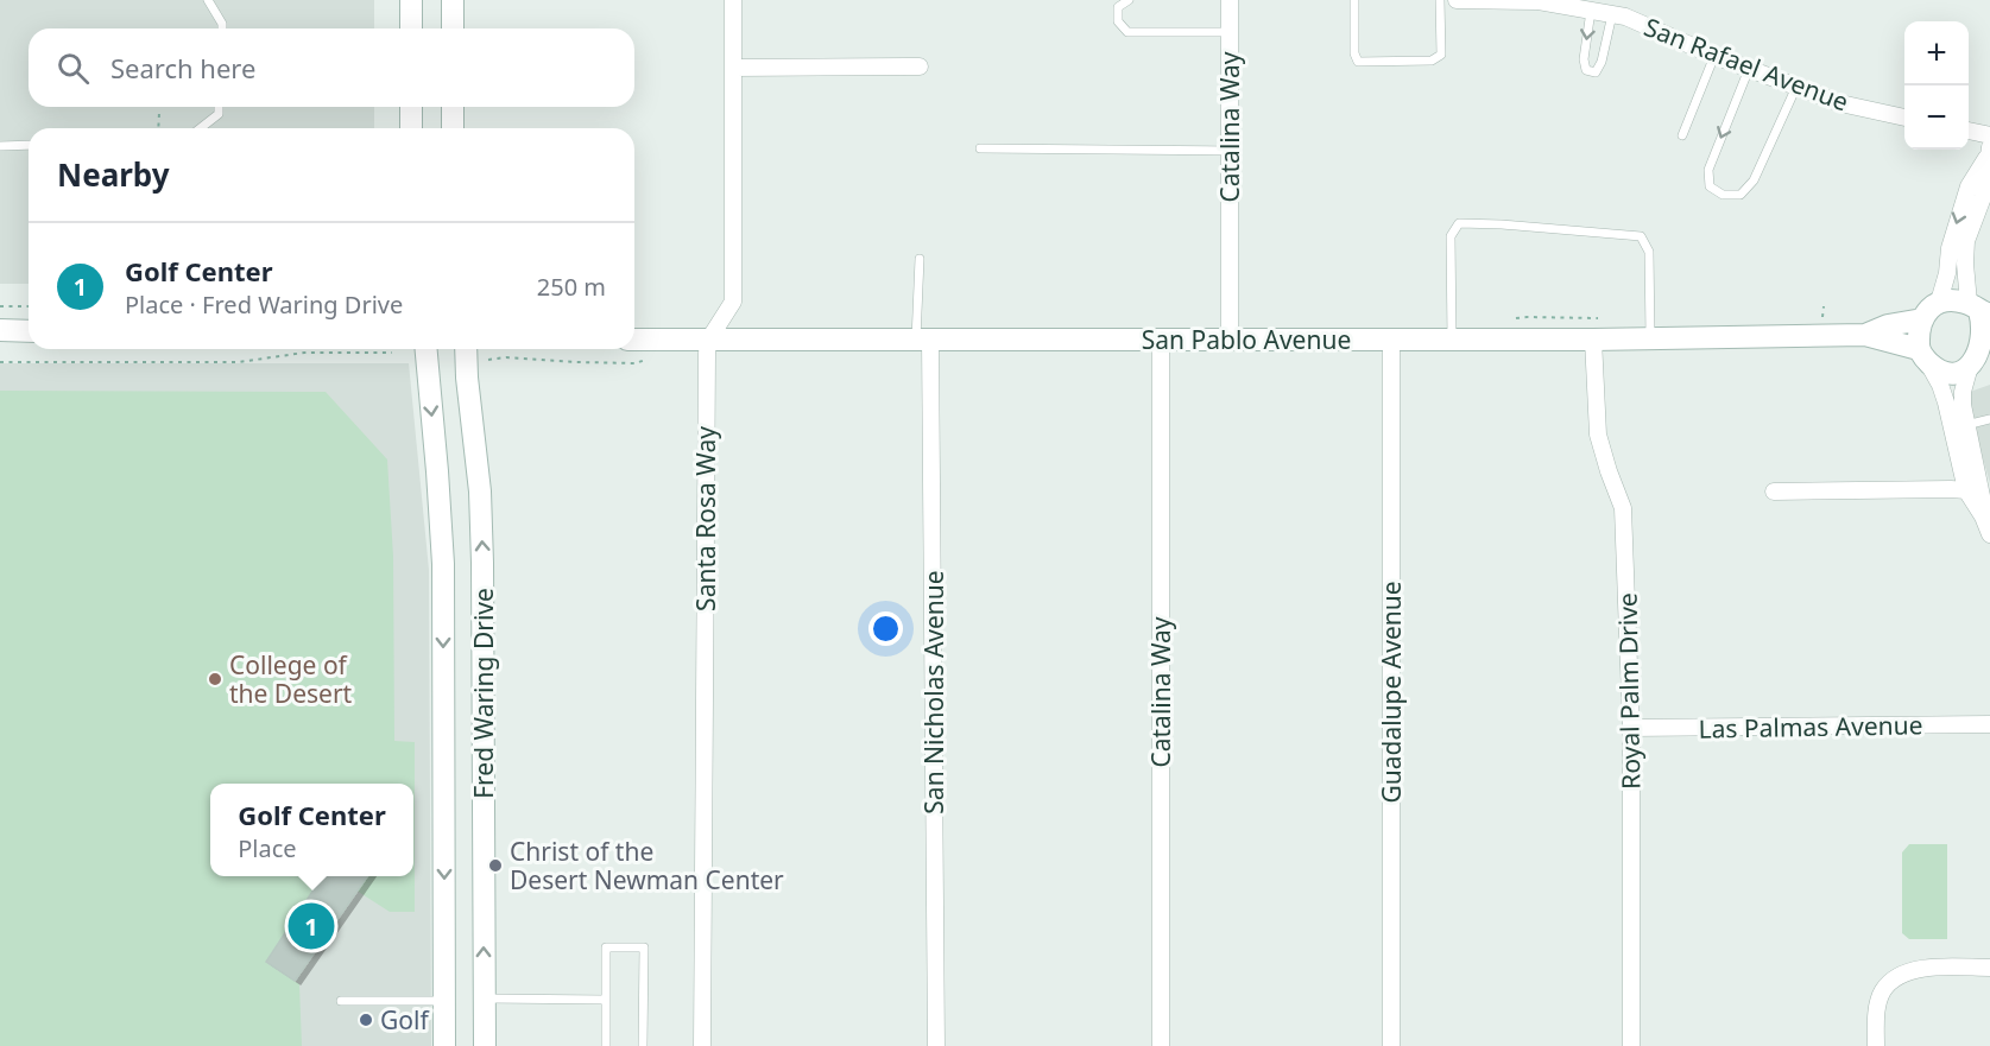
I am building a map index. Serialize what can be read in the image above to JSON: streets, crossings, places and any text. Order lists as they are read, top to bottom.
{
  "streets": {
    "street": [
      "San Rafael Avenue",
      "Catalina Way",
      "San Pablo Avenue",
      "Santa Rosa Way",
      "Royal Palm Drive",
      "San Nicholas Avenue",
      "Guadalupe Avenue",
      "Fred Waring Drive",
      "Las Palmas Avenue"
    ]
  },
  "crossings": [
    ["Catalina Way", "San Pablo Avenue"],
    ["San Pablo Avenue", "Santa Rosa Way"],
    ["San Pablo Avenue", "Royal Palm Drive"],
    ["San Pablo Avenue", "San Nicholas Avenue"],
    ["San Pablo Avenue", "Guadalupe Avenue"],
    ["Royal Palm Drive", "Las Palmas Avenue"]
  ],
  "places": ["College of the Desert", "Christ of the Desert Newman Center", "Golf"],
  "page": {
    "map_buttons": ["+", "−"],
    "search": "Search here",
    "heading": "Nearby",
    "list": [
      {
        "mark": "1",
        "name": "Golf Center",
        "note": "Place · Fred Waring Drive",
        "value": "250 m"
      }
    ],
    "popup": ["Golf Center", "Place"],
    "pins": "1"
  }
}
